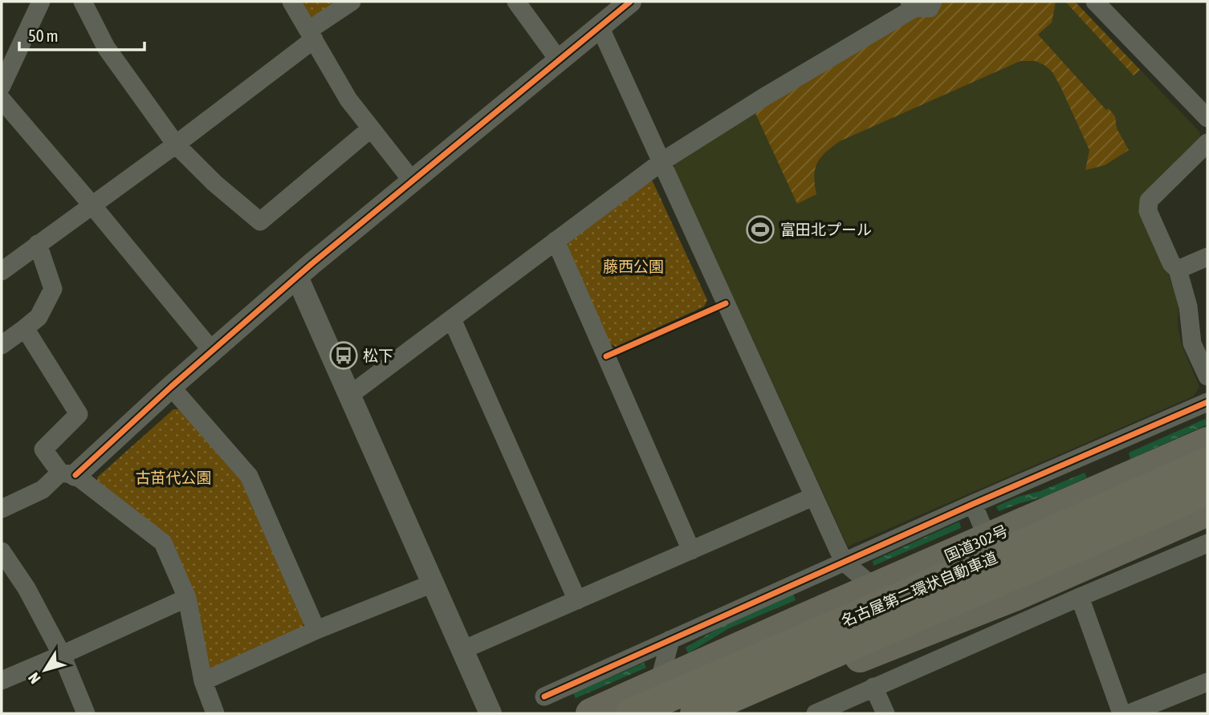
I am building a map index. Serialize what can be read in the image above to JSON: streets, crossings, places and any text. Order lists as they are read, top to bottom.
{
  "streets": {
    "highway": ["国道302号", "名古屋第二環状自動車道"]
  },
  "parks": ["藤西公園", "古苗代公園"],
  "places": {
    "sports": ["富田北プール"],
    "bus stop": ["松下"]
  },
  "scale_bar": "50 m",
  "north": "bottom left"
}
